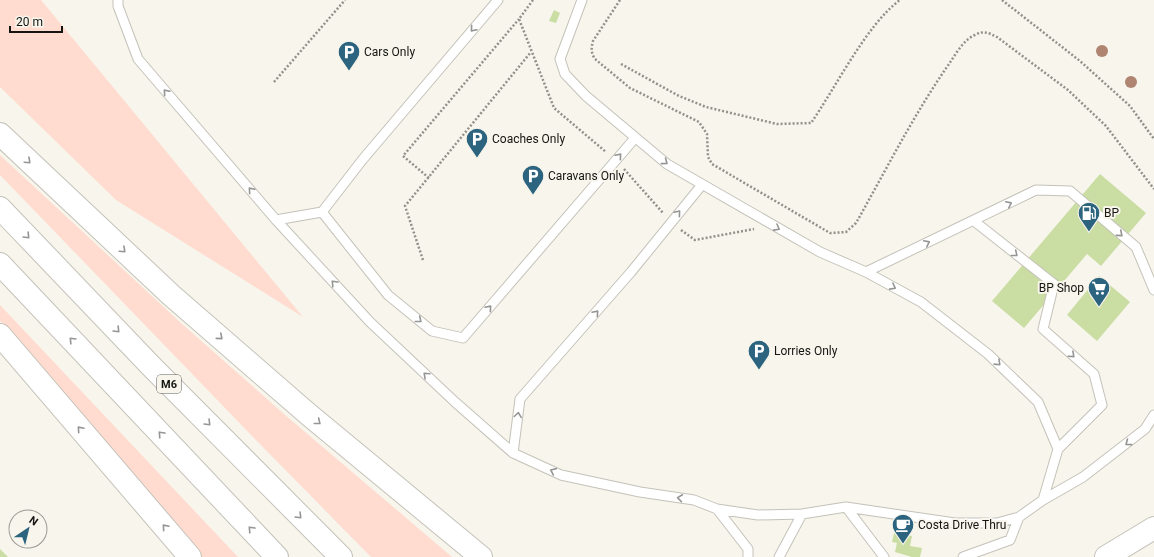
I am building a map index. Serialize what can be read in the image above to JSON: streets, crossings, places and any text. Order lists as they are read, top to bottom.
{
  "streets": {
    "highway": ["M6"]
  },
  "places": {
    "parking": [
      "Cars Only",
      "Coaches Only",
      "Caravans Only",
      "Lorries Only"
    ],
    "fuel station": ["BP"],
    "supermarket": ["BP Shop"],
    "cafe": ["Costa Drive Thru"]
  },
  "scale_bar": "20 m",
  "north": "top right"
}
